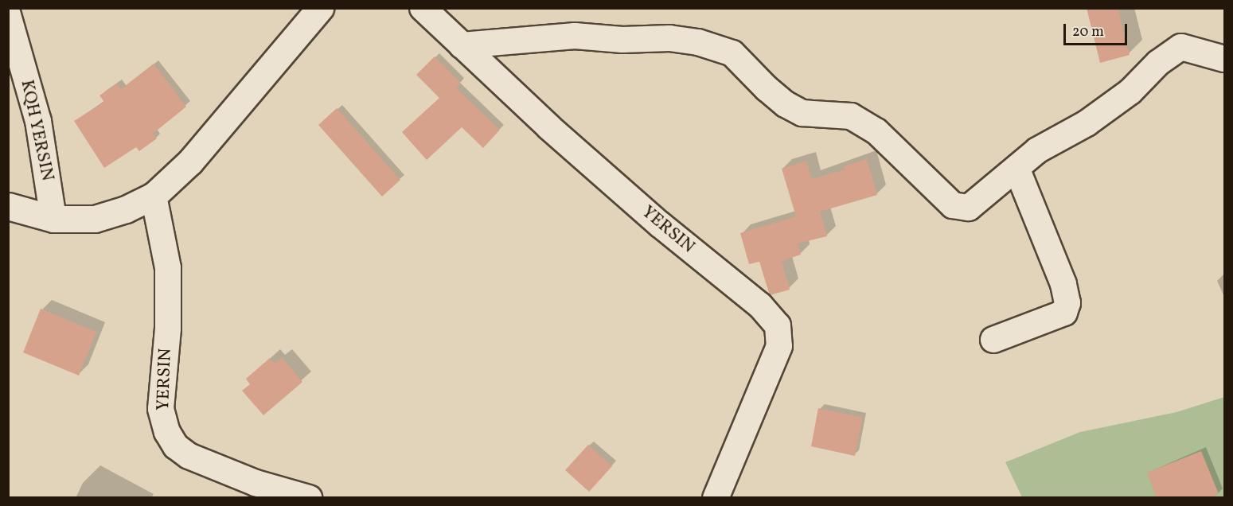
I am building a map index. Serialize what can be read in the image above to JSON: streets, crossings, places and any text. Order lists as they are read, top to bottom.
{
  "streets": {
    "street": ["KQH YERSIN", "YERSIN"]
  },
  "scale_bar": "20 m"
}
